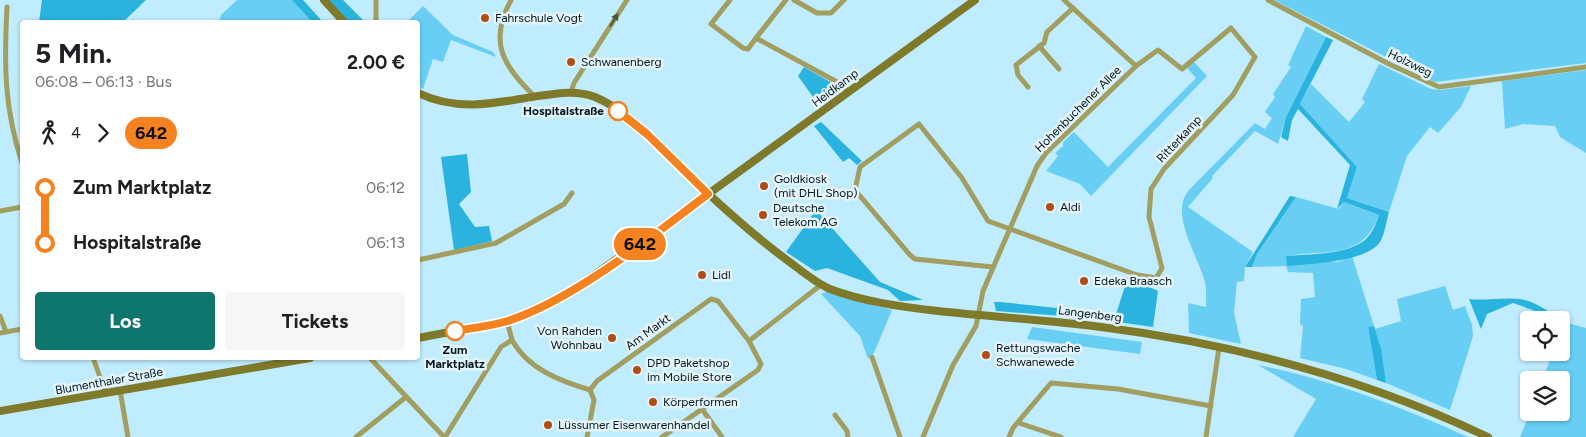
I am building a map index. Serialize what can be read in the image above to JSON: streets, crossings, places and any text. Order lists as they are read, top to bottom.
{
  "streets": {
    "main road": ["Heidkamp", "Langenberg", "Blumenthaler Straße"],
    "street": [
      "Holzweg",
      "Hohenbuchener Allee",
      "Ritterkamp",
      "Am Markt"
    ]
  },
  "crossings": [
    ["Heidkamp", "Langenberg"],
    ["Hohenbuchener Allee", "Ritterkamp"],
    ["Hohenbuchener Allee", "Langenberg"]
  ],
  "places": [
    "Fahrschule Vogt",
    "Schwanenberg",
    "Hospitalstraße",
    "Goldkiosk (mit DHL Shop)",
    "Aldi",
    "Deutsche Telekom AG",
    "Lidl",
    "Edeka Braasch",
    "Zum Marktplatz",
    "Von Rahden Wohnbau",
    "Rettungswache Schwanewede",
    "DPD Paketshop im Mobile Store",
    "Körperformen",
    "Lüssumer Eisenwarenhandel"
  ],
  "lines": ["bus line 642"],
  "page": {
    "on_map": "642",
    "heading": ["5 Min.", "06:08 – 06:13 · Bus", "2.00 €"],
    "legs": ["4", "642"],
    "list": [
      {
        "name": "Zum Marktplatz",
        "value": "06:12"
      },
      {
        "name": "Hospitalstraße",
        "value": "06:13"
      }
    ],
    "buttons": ["Los", "Tickets"]
  }
}
